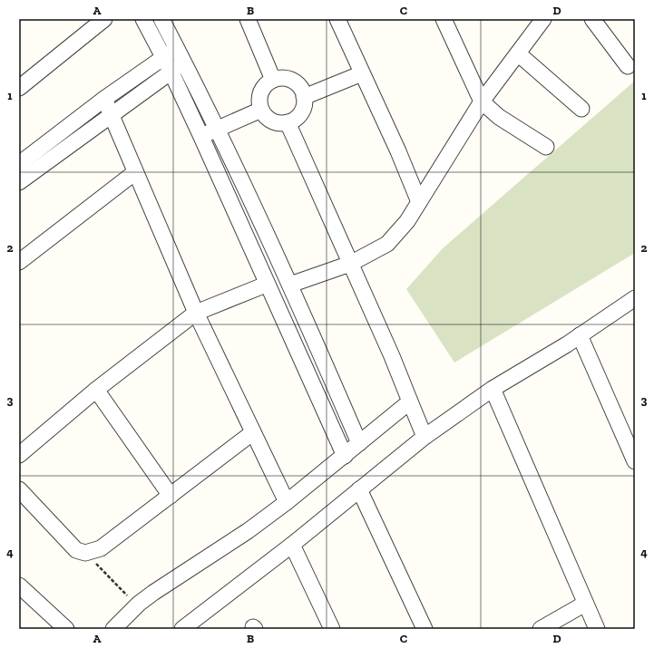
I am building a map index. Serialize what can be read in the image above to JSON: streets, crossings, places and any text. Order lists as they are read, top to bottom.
{
  "grid": {
    "columns": [
      "A",
      "B",
      "C",
      "D"
    ],
    "rows": [
      "1",
      "2",
      "3",
      "4"
    ]
  }
}
